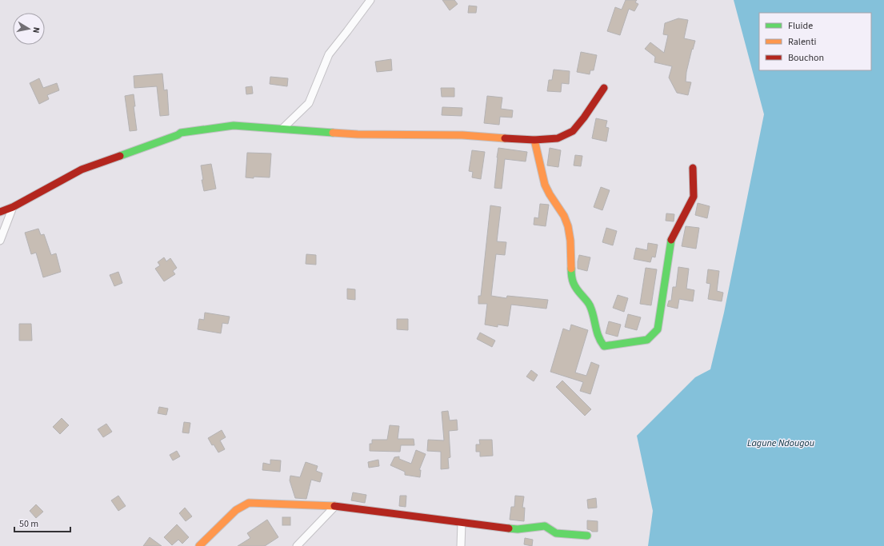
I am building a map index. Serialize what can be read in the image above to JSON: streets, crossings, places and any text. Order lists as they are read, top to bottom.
{
  "water": ["Lagune Ndougou"],
  "legend": ["Fluide", "Ralenti", "Bouchon"],
  "scale_bar": "50 m",
  "north": "right"
}
